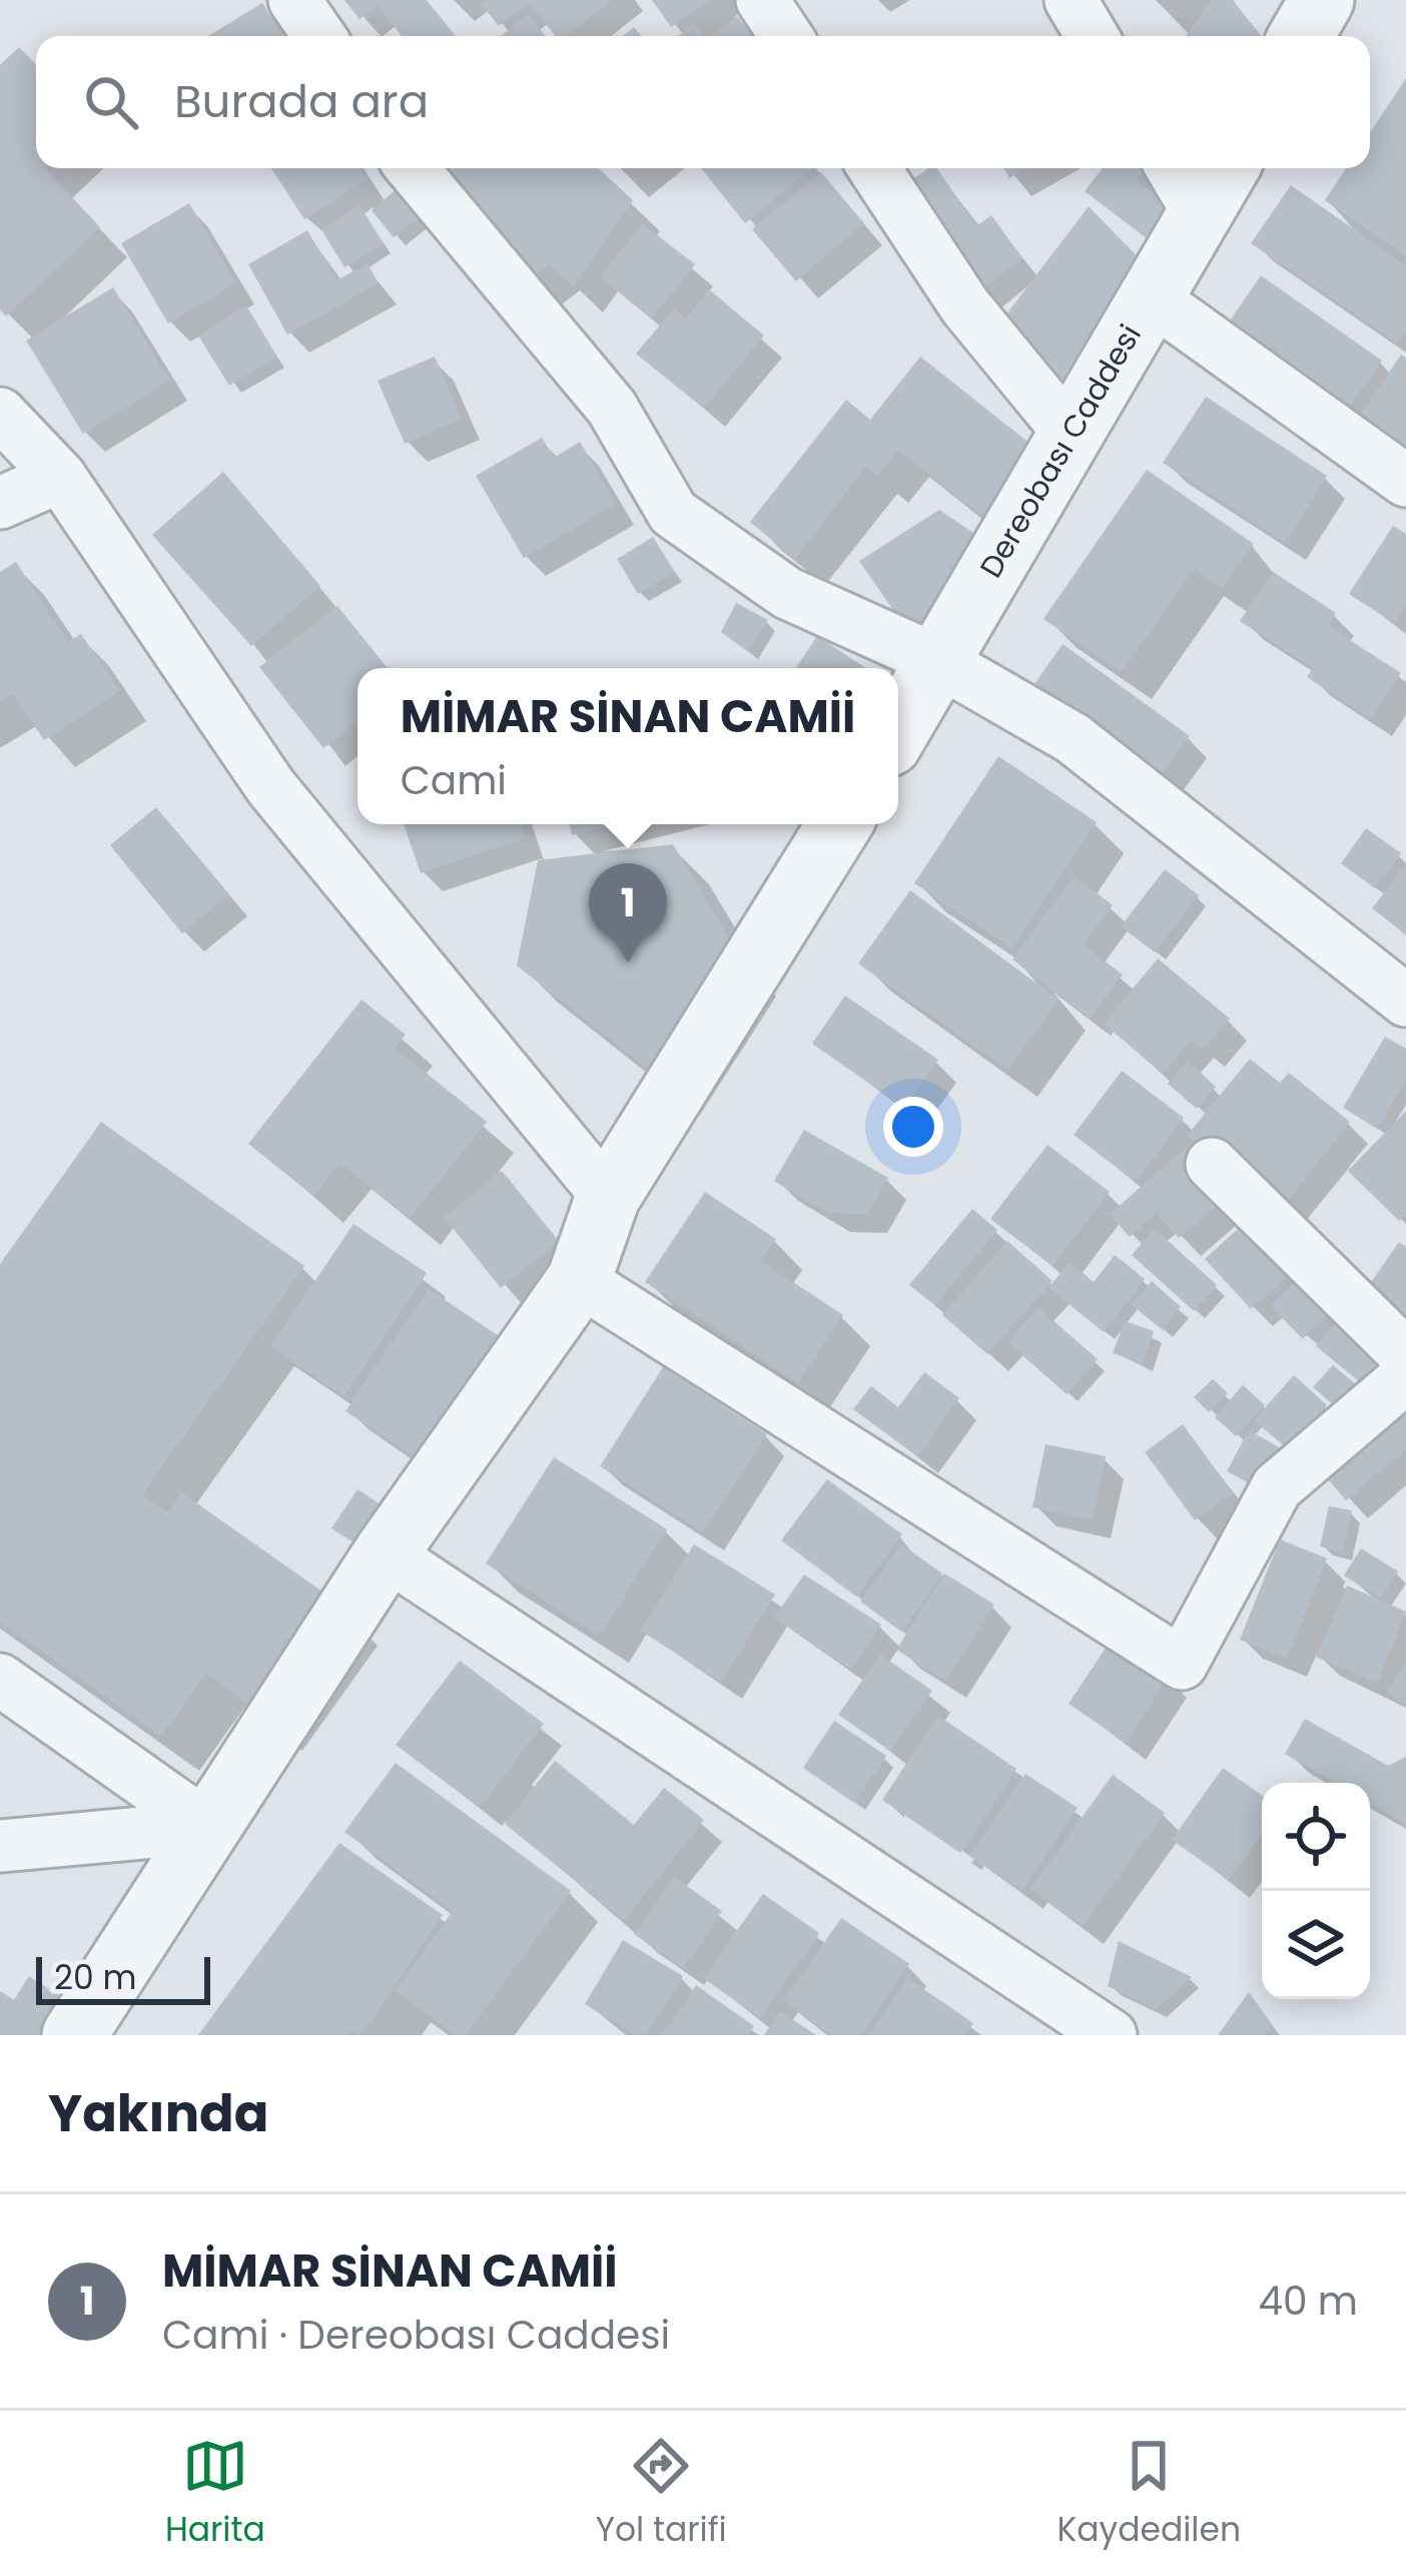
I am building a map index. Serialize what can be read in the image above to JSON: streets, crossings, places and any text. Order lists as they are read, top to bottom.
{
  "streets": {
    "street": ["Dereobası Caddesi"]
  },
  "scale_bar": "20 m",
  "page": {
    "search": "Burada ara",
    "popup": ["MİMAR SİNAN CAMİİ", "Cami"],
    "pins": "1",
    "scale": "20 m",
    "heading": "Yakında",
    "list": [
      {
        "mark": "1",
        "name": "MİMAR SİNAN CAMİİ",
        "note": "Cami · Dereobası Caddesi",
        "value": "40 m"
      }
    ],
    "nav": ["Harita", "Yol tarifi", "Kaydedilen"]
  }
}
